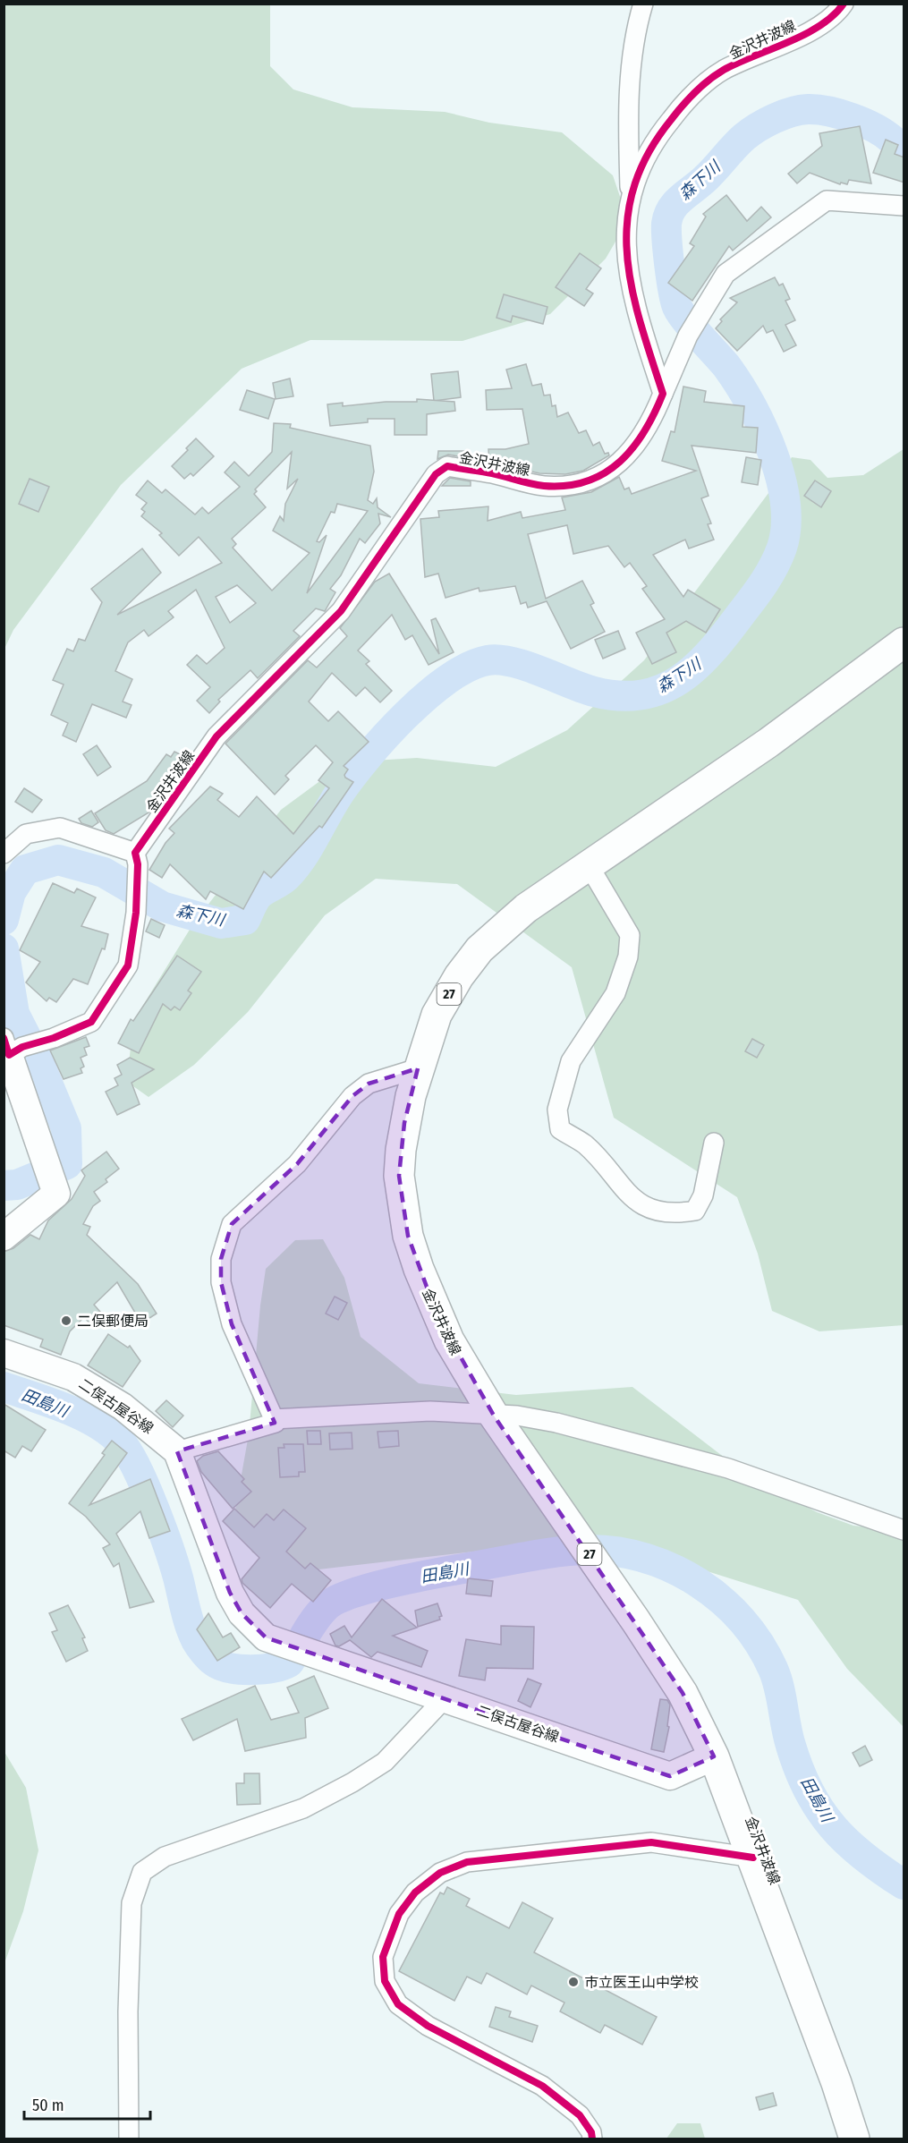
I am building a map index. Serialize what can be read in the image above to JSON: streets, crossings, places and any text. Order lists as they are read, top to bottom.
{
  "streets": {
    "main road": ["金沢井波線", "27", "二俣古屋谷線"]
  },
  "crossings": [
    ["金沢井波線", "二俣古屋谷線"]
  ],
  "water": ["森下川", "田島川"],
  "places": ["二俣郵便局", "市立医王山中学校"],
  "scale_bar": "50 m"
}
